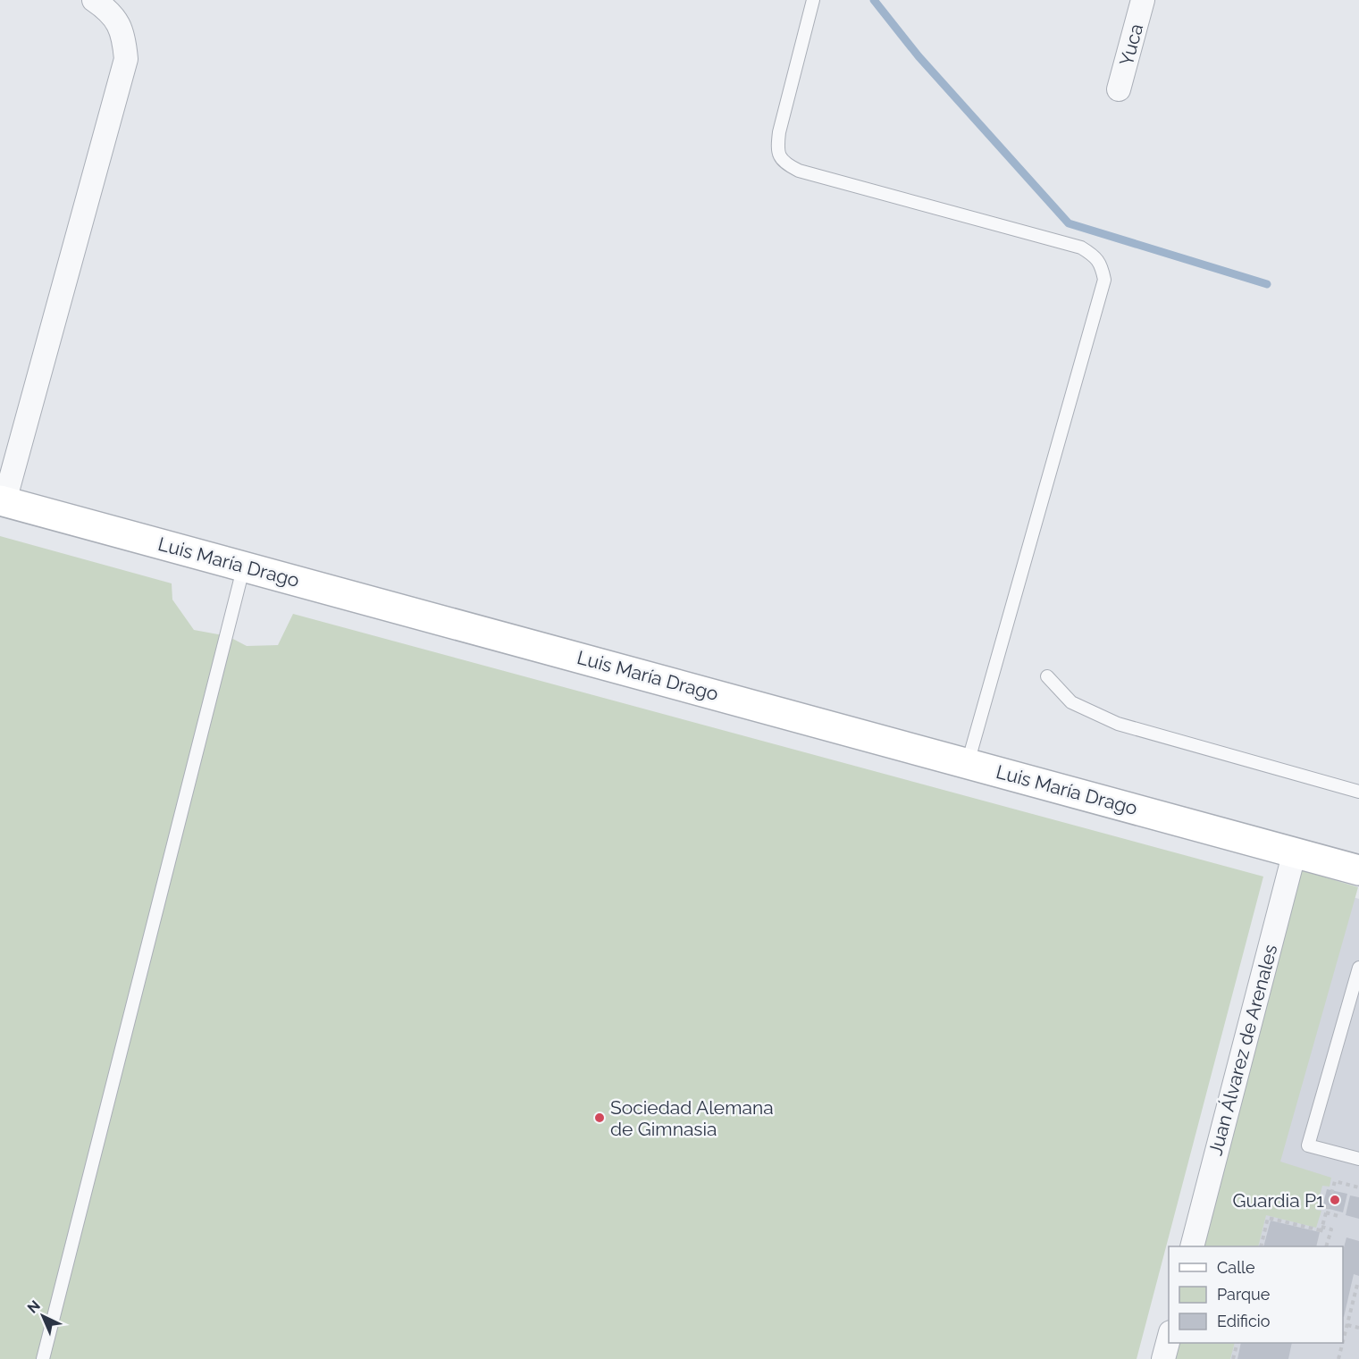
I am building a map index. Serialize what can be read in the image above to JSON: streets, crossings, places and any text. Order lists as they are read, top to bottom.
{
  "streets": {
    "street": ["Yuca", "Luis María Drago", "Juan Álvarez de Arenales"]
  },
  "crossings": [
    ["Luis María Drago", "Juan Álvarez de Arenales"]
  ],
  "places": ["Sociedad Alemana de Gimnasia", "Guardia P1"],
  "legend": ["Calle", "Parque", "Edificio"],
  "north": "top left"
}
